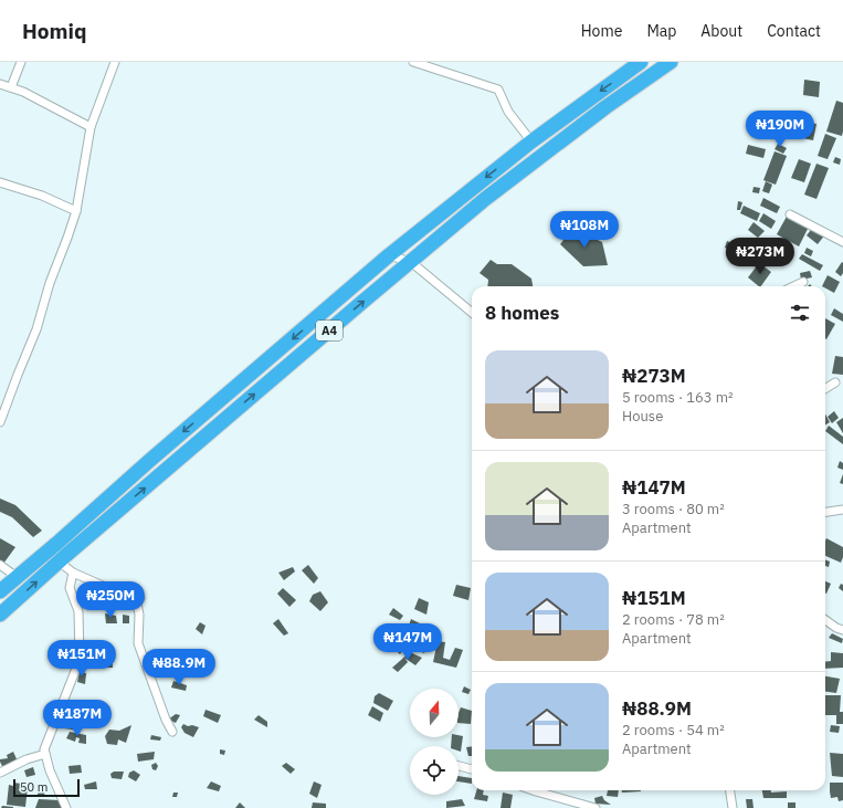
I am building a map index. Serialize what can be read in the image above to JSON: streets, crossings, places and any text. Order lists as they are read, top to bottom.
{
  "streets": {
    "highway": ["A4"]
  },
  "scale_bar": "50 m",
  "north": "top",
  "page": {
    "header": "Homiq",
    "nav": [
      "Home",
      "Map",
      "About",
      "Contact"
    ],
    "price": [
      "₦190M",
      "₦108M",
      "₦273M",
      "₦250M",
      "₦147M",
      "₦151M",
      "₦88.9M",
      "₦187M"
    ],
    "heading": "8 homes",
    "list": [
      {
        "name": "₦273M",
        "note": "5 rooms · 163 m² · House"
      },
      {
        "name": "₦147M",
        "note": "3 rooms · 80 m² · Apartment"
      },
      {
        "name": "₦151M",
        "note": "2 rooms · 78 m² · Apartment"
      },
      {
        "name": "₦88.9M",
        "note": "2 rooms · 54 m² · Apartment"
      }
    ],
    "scale": "50 m"
  }
}
